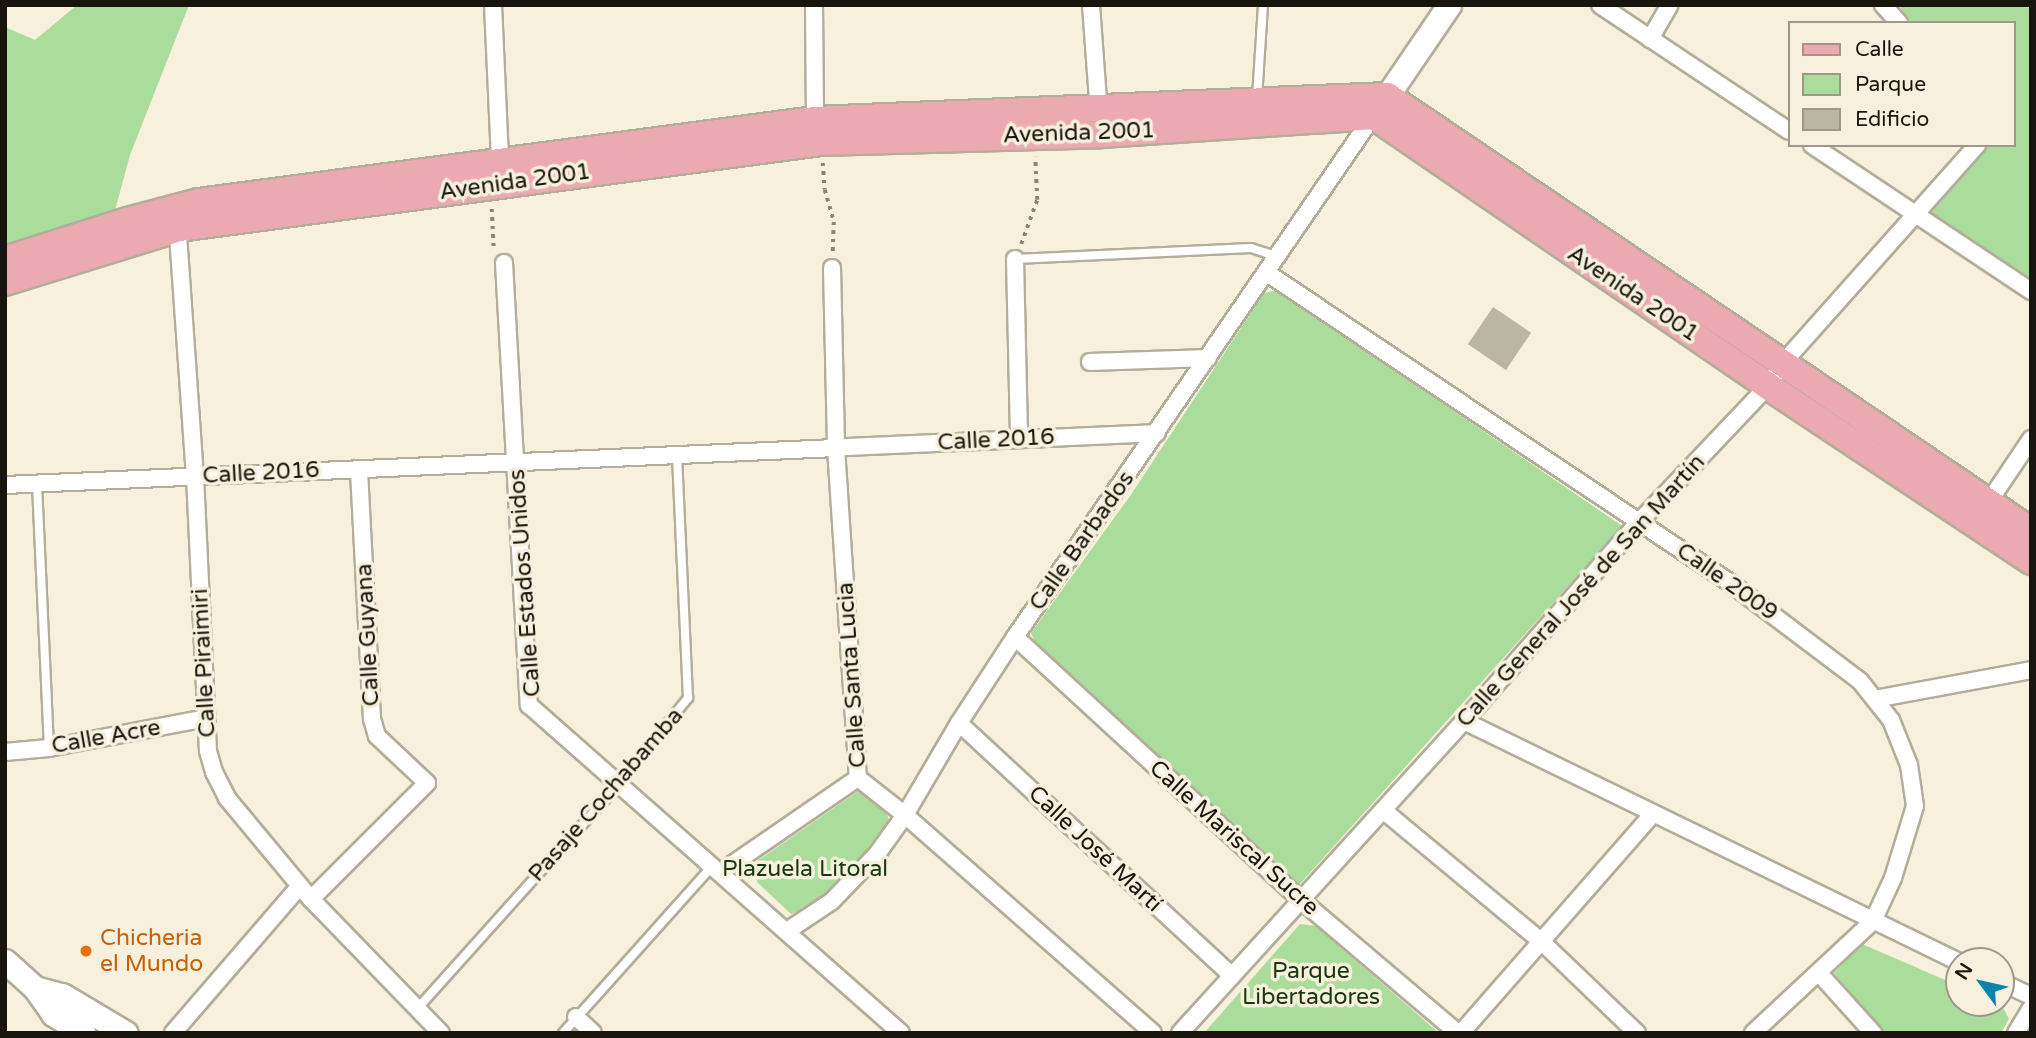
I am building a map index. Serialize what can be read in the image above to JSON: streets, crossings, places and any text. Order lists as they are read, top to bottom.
{
  "streets": {
    "main road": ["Avenida 2001"],
    "street": [
      "Calle 2016",
      "Calle Barbados",
      "Calle 2009",
      "Calle Estados Unidos",
      "Calle General José de San Martín",
      "Calle Guyana",
      "Calle Piraimiri",
      "Calle Santa Lucia",
      "Calle Acre",
      "Calle Mariscal Sucre",
      "Calle José Martí"
    ],
    "lane": ["Pasaje Cochabamba"]
  },
  "crossings": [
    ["Avenida 2001", "Calle Barbados"],
    ["Avenida 2001", "Calle General José de San Martín"],
    ["Avenida 2001", "Calle Piraimiri"],
    ["Calle 2016", "Calle Barbados"],
    ["Calle 2016", "Calle Estados Unidos"],
    ["Calle 2016", "Calle Guyana"],
    ["Calle 2016", "Calle Piraimiri"],
    ["Calle 2016", "Calle Santa Lucia"],
    ["Calle 2016", "Pasaje Cochabamba"],
    ["Calle Barbados", "Calle 2009"],
    ["Calle Barbados", "Calle Estados Unidos"],
    ["Calle Barbados", "Calle Santa Lucia"],
    ["Calle Barbados", "Calle Mariscal Sucre"],
    ["Calle Barbados", "Calle José Martí"],
    ["Calle 2009", "Calle General José de San Martín"],
    ["Calle Estados Unidos", "Pasaje Cochabamba"],
    ["Calle General José de San Martín", "Calle Mariscal Sucre"],
    ["Calle General José de San Martín", "Calle José Martí"],
    ["Calle Guyana", "Calle Piraimiri"],
    ["Calle Piraimiri", "Calle Acre"],
    ["Calle Piraimiri", "Pasaje Cochabamba"]
  ],
  "parks": ["Plazuela Litoral", "Parque Libertadores"],
  "places": ["Chicheria el Mundo"],
  "legend": ["Calle", "Parque", "Edificio"],
  "north": "top left"
}
